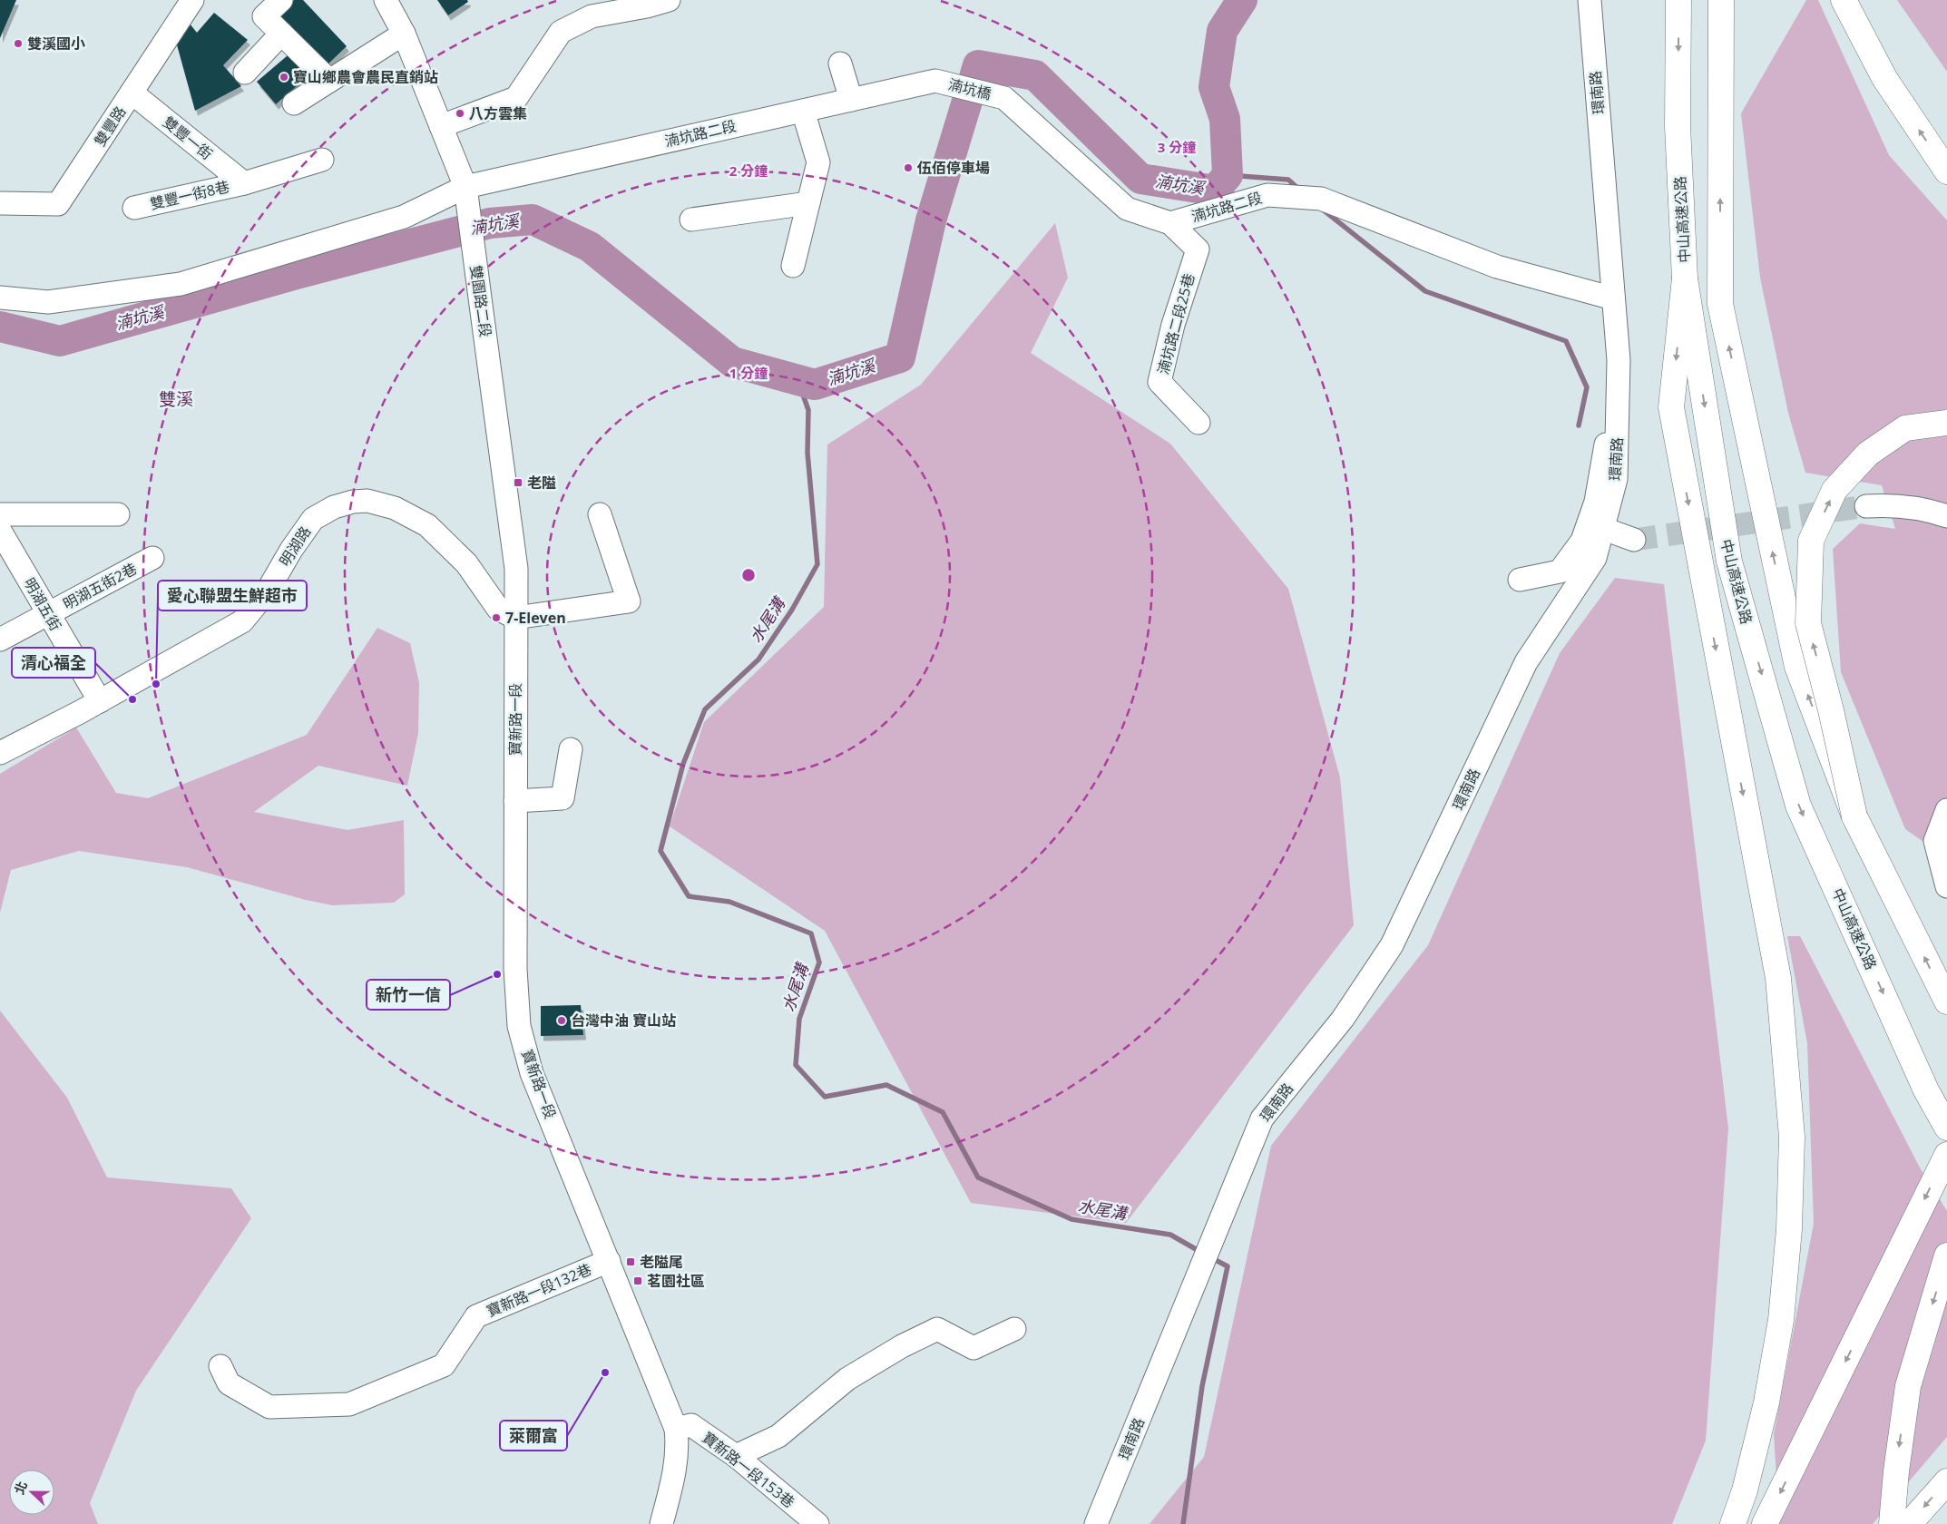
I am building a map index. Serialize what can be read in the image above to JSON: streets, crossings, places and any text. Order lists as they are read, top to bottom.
{
  "streets": {
    "highway": ["中山高速公路"],
    "street": [
      "湳坑橋",
      "環南路",
      "雙豐路",
      "湳坑路二段",
      "雙豐一街",
      "雙豐一街8巷",
      "雙園路二段",
      "湳坑路二段25巷",
      "明湖路",
      "明湖五街2巷",
      "明湖五街",
      "寶新路一段",
      "寶新路一段132巷",
      "寶新路一段153巷"
    ]
  },
  "crossings": [
    ["湳坑橋", "湳坑路二段"],
    ["湳坑橋", "湳坑路二段25巷"],
    ["環南路", "湳坑路二段"],
    ["雙豐路", "雙豐一街"],
    ["湳坑路二段", "雙園路二段"],
    ["湳坑路二段", "湳坑路二段25巷"],
    ["雙豐一街", "雙豐一街8巷"],
    ["雙園路二段", "明湖路"],
    ["雙園路二段", "寶新路一段"],
    ["明湖路", "明湖五街"],
    ["明湖路", "寶新路一段"],
    ["明湖五街2巷", "明湖五街"],
    ["寶新路一段", "寶新路一段132巷"],
    ["寶新路一段", "寶新路一段153巷"]
  ],
  "districts": ["雙溪"],
  "water": ["湳坑溪", "水尾溝"],
  "places": {
    "other": [
      "雙溪國小",
      "寶山鄉農會農民直銷站",
      "八方雲集",
      "伍佰停車場",
      "7-Eleven",
      "愛心聯盟生鮮超市",
      "清心福全",
      "新竹一信",
      "台灣中油 寶山站",
      "萊爾富"
    ],
    "transit": ["老隘", "老隘尾", "茗園社區"]
  },
  "north": "left",
  "rings": ["3 分鐘", "2 分鐘", "1 分鐘"]
}
